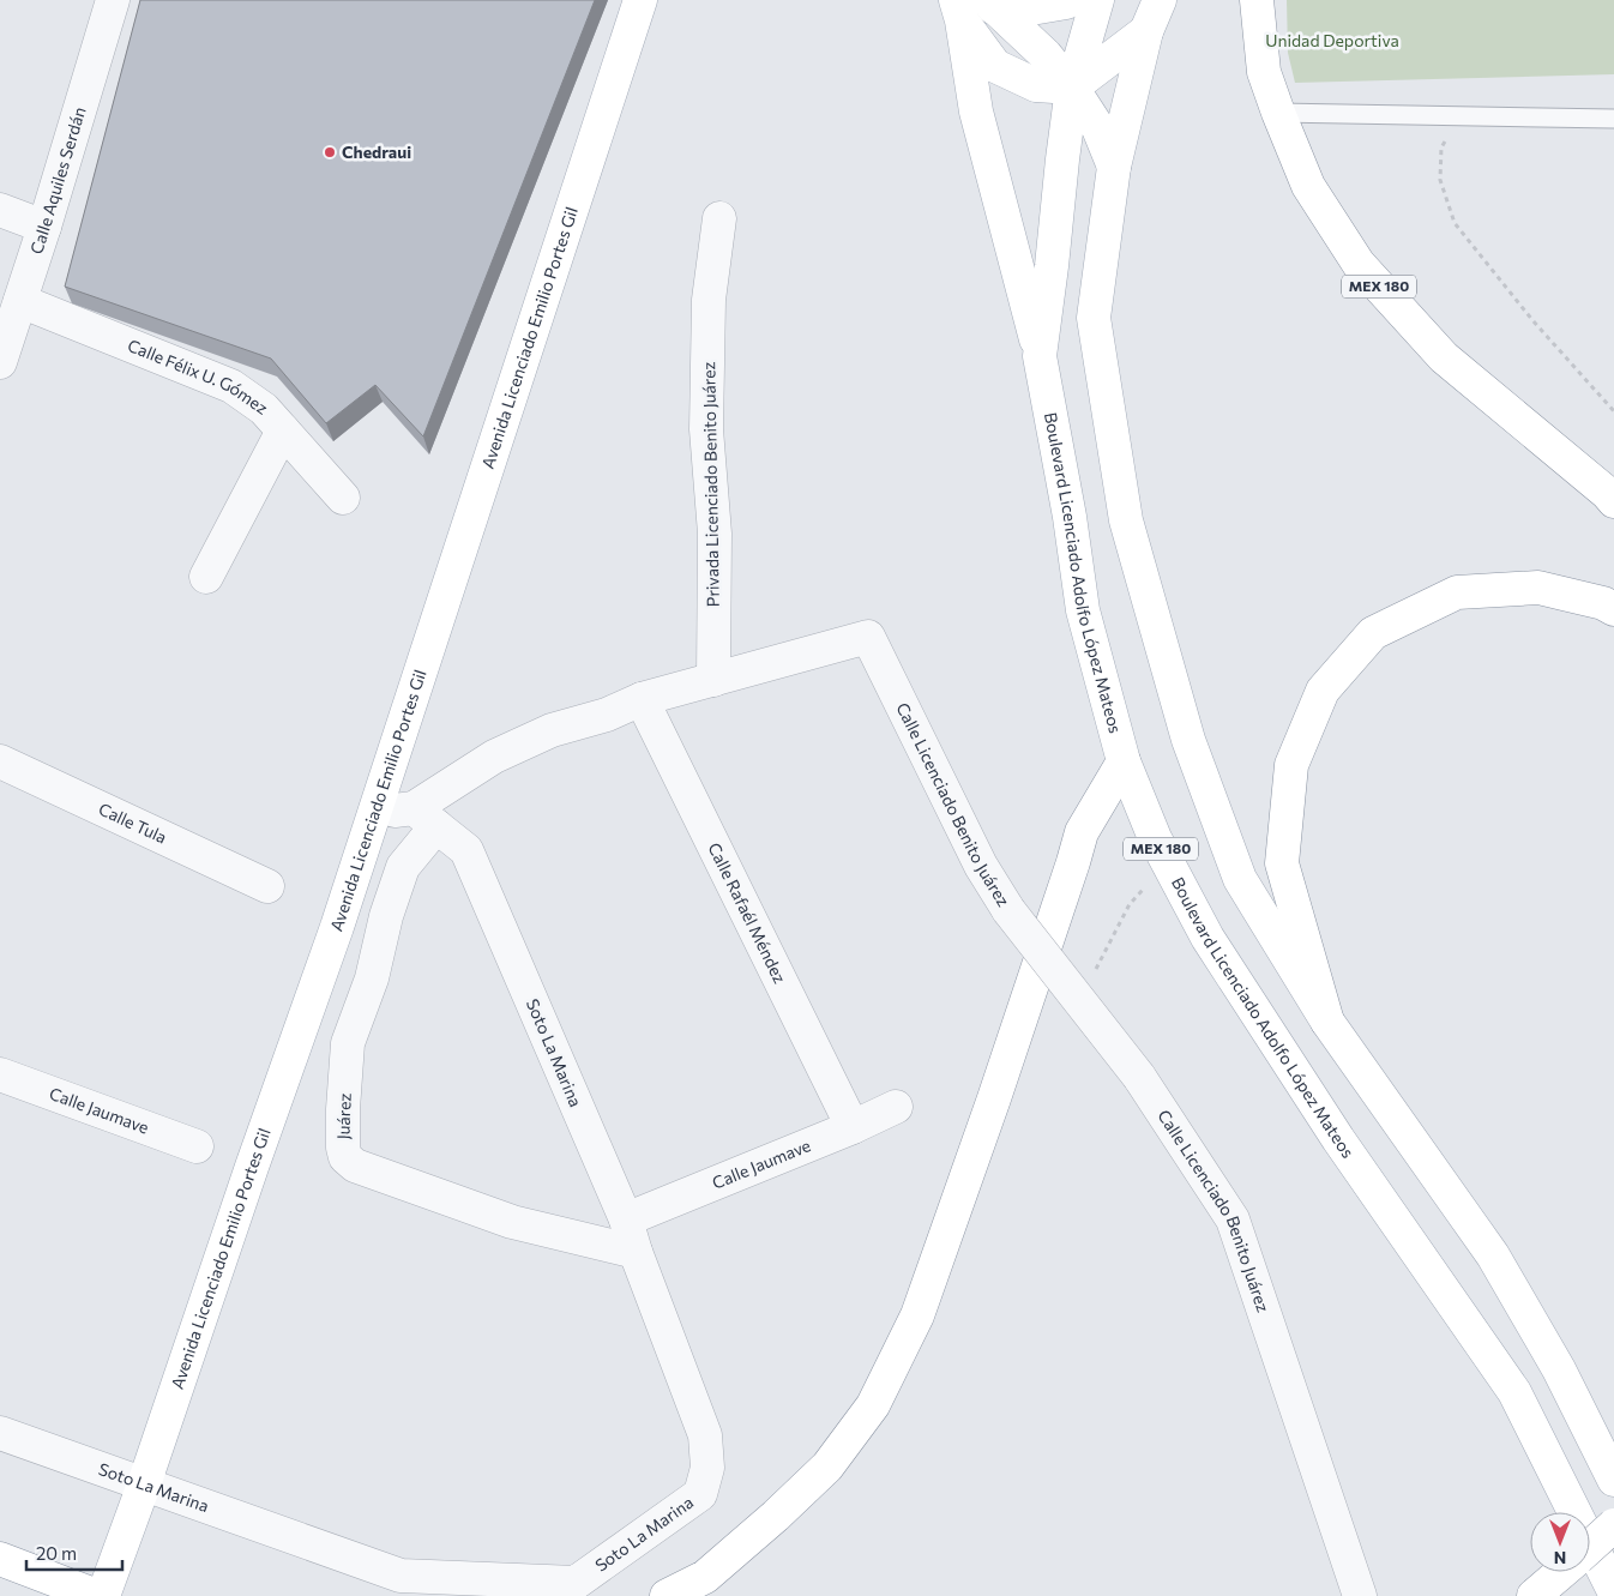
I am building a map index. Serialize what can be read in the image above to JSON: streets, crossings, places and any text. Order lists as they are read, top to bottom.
{
  "streets": {
    "main road": ["MEX 180", "Avenida Licenciado Emilio Portes Gil", "Boulevard Licenciado Adolfo López Mateos"],
    "street": [
      "Calle Aquiles Serdán",
      "Calle Félix U. Gómez",
      "Privada Licenciado Benito Juárez",
      "Calle Licenciado Benito Juárez",
      "Calle Tula",
      "Calle Rafaél Méndez",
      "Soto La Marina",
      "Calle Jaumave",
      "Juárez"
    ]
  },
  "crossings": [
    ["Calle Aquiles Serdán", "Calle Félix U. Gómez"],
    ["Avenida Licenciado Emilio Portes Gil", "Calle Licenciado Benito Juárez"],
    ["Avenida Licenciado Emilio Portes Gil", "Soto La Marina"],
    ["Privada Licenciado Benito Juárez", "Calle Licenciado Benito Juárez"],
    ["Calle Licenciado Benito Juárez", "Calle Rafaél Méndez"],
    ["Calle Licenciado Benito Juárez", "Soto La Marina"],
    ["Calle Licenciado Benito Juárez", "Juárez"],
    ["Calle Rafaél Méndez", "Calle Jaumave"],
    ["Soto La Marina", "Calle Jaumave"],
    ["Soto La Marina", "Juárez"]
  ],
  "parks": ["Unidad Deportiva"],
  "places": ["Chedraui"],
  "scale_bar": "20 m",
  "north": "bottom"
}
